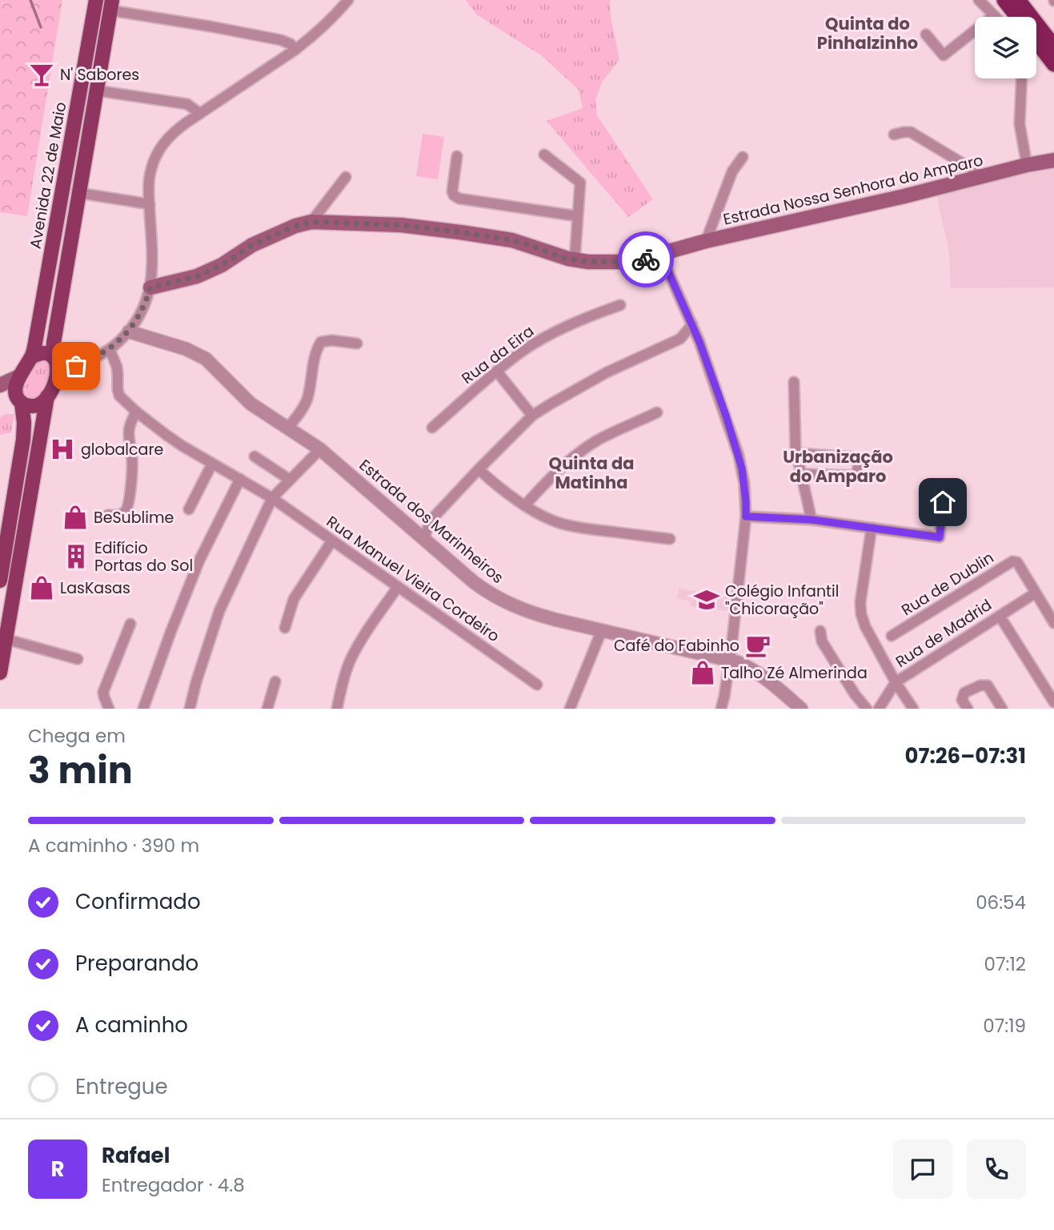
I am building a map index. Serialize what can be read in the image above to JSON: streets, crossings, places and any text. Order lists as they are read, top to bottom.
{
  "streets": {
    "main road": ["Avenida 22 de Maio", "Estrada Nossa Senhora do Amparo"],
    "street": [
      "Rua da Eira",
      "Estrada dos Marinheiros",
      "Rua Manuel Vieira Cordeiro",
      "Rua de Dublin",
      "Rua de Madrid"
    ]
  },
  "crossings": [
    ["Rua de Dublin", "Rua de Madrid"]
  ],
  "districts": ["Quinta do Pinhalzinho", "Urbanização do Amparo", "Quinta da Matinha"],
  "places": {
    "bar": ["N' Sabores"],
    "hospital": ["globalcare"],
    "shop": ["BeSublime", "LasKasas", "Talho Zé Almerinda"],
    "building": ["Edifício Portas do Sol"],
    "school or university": ["Colégio Infantil \"Chicoração\""],
    "cafe": ["Café do Fabinho"]
  },
  "page": {
    "heading": ["3 min", "Chega em", "07:26–07:31"],
    "panel": ["Rafael", "Entregador · 4.8"],
    "bar": "A caminho · 390 m",
    "list": [
      ["Confirmado", "06:54"],
      ["Preparando", "07:12"],
      ["A caminho", "07:19"],
      "Entregue"
    ],
    "round": "R"
  }
}
